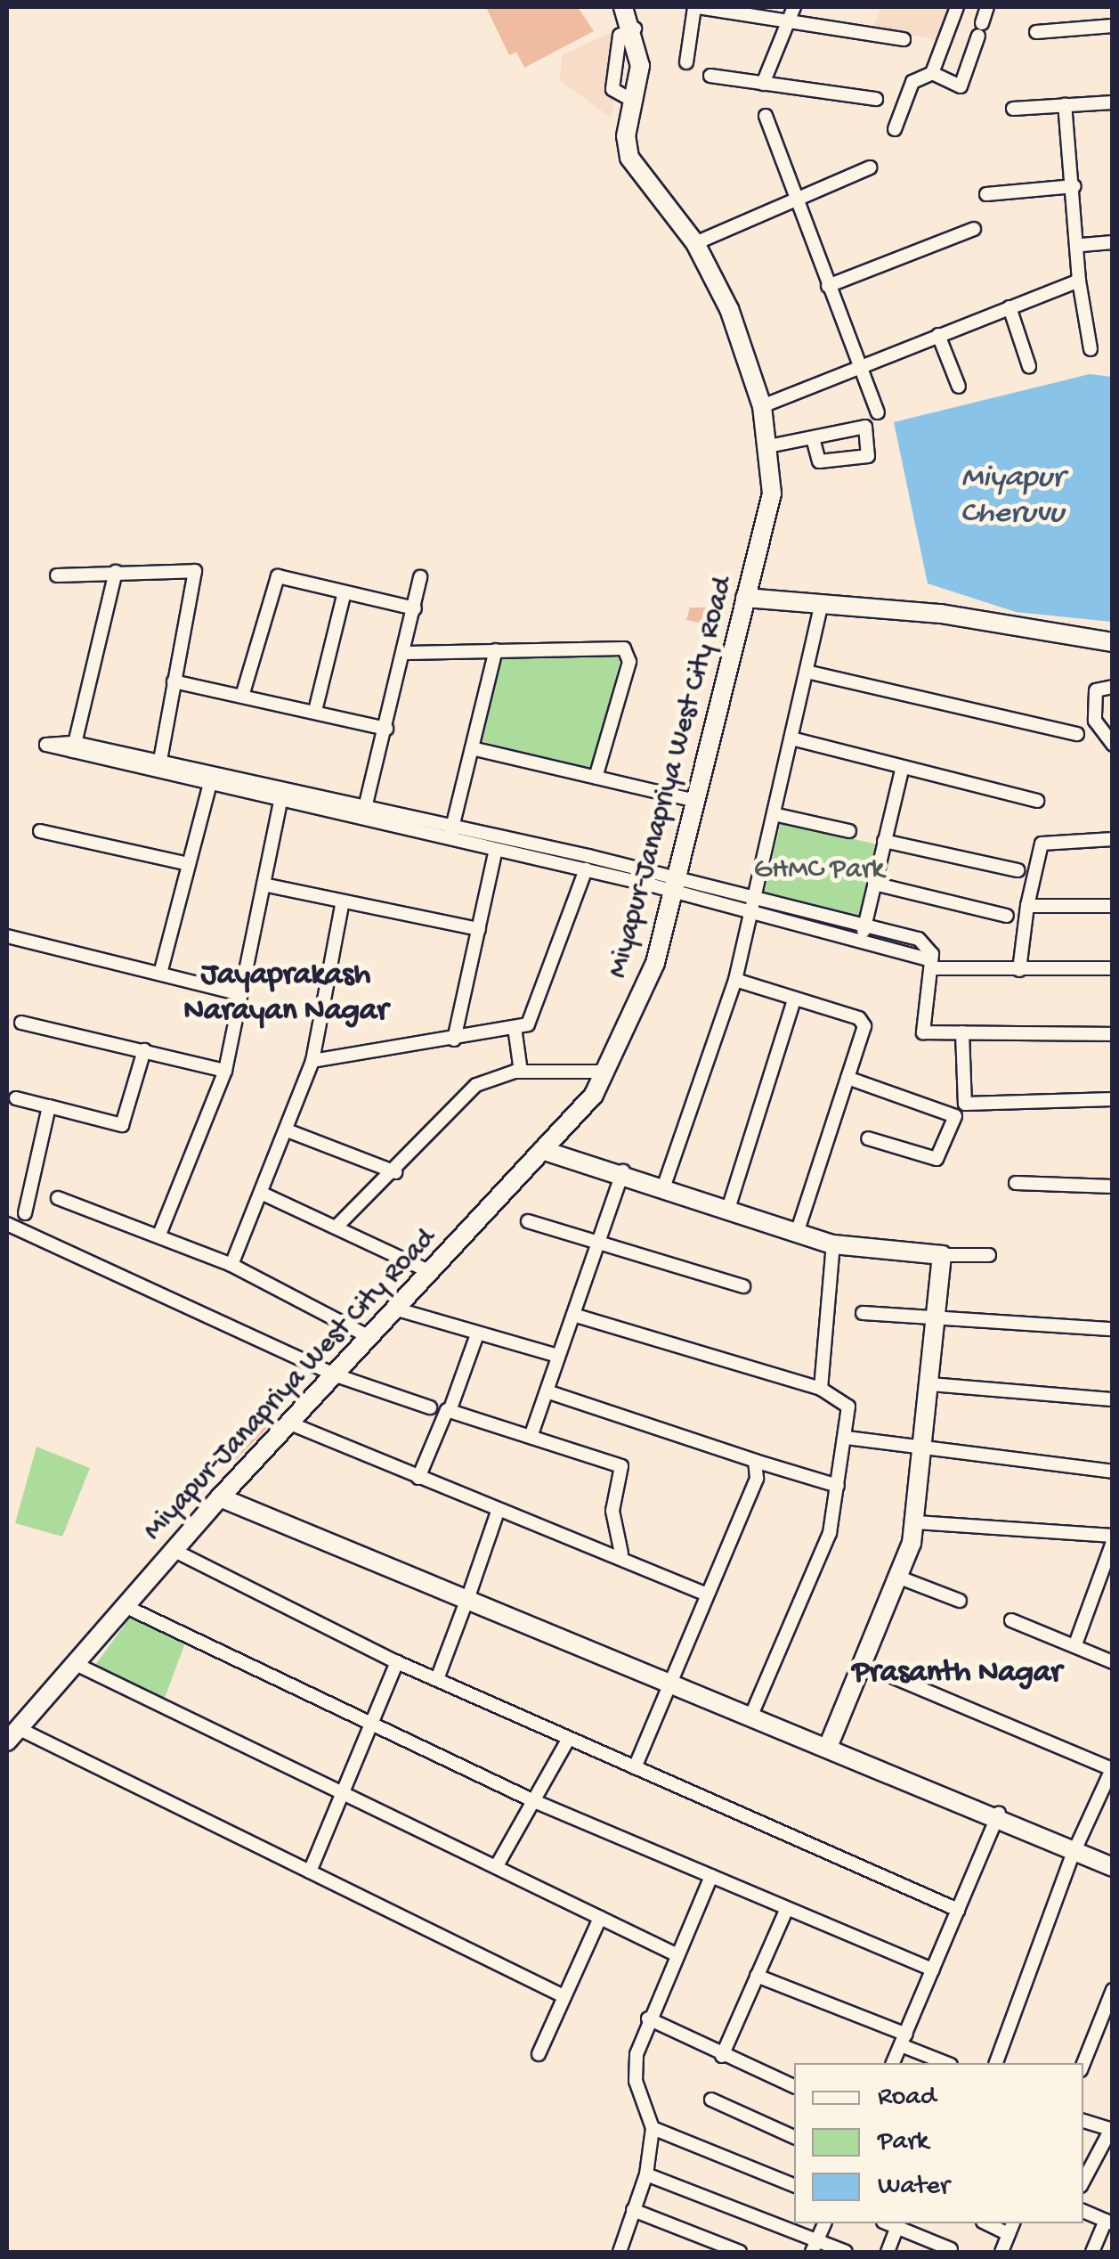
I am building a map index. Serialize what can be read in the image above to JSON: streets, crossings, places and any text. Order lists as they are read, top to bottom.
{
  "streets": {
    "street": ["Miyapur-Janapriya West City Road"]
  },
  "districts": ["Jayaprakash Narayan Nagar", "Prasanth Nagar"],
  "water": ["Miyapur Cheruvu"],
  "parks": ["GHMC Park"],
  "legend": ["Road", "Park", "Water"]
}
